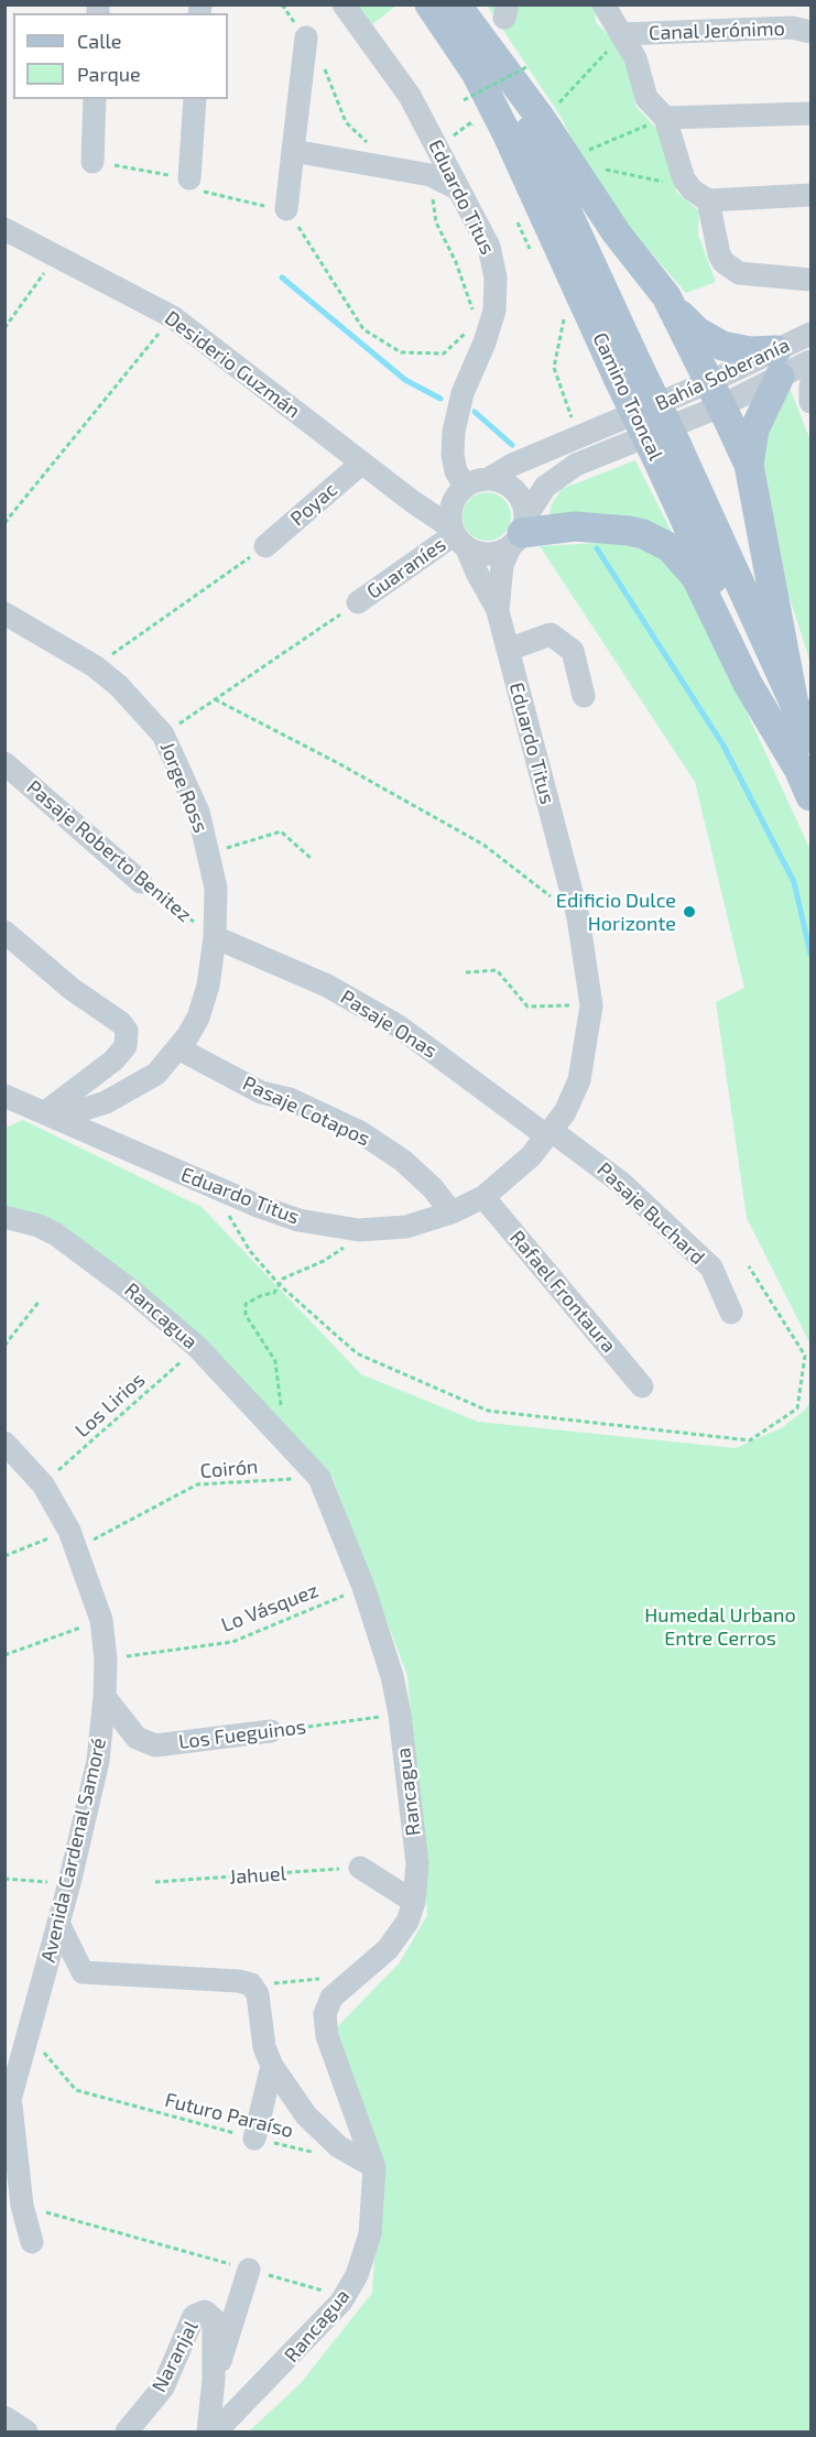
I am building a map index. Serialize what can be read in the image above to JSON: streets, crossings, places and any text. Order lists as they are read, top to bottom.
{
  "streets": {
    "main road": ["Camino Troncal"],
    "street": [
      "Canal Jerónimo",
      "Eduardo Titus",
      "Desiderio Guzmán",
      "Bahía Soberanía",
      "Poyac",
      "Guaraníes",
      "Jorge Ross",
      "Pasaje Roberto Benitez",
      "Pasaje Onas",
      "Pasaje Cotapos",
      "Pasaje Buchard",
      "Rafael Frontaura",
      "Rancagua",
      "Los Fueguinos",
      "Avenida Cardenal Samoré",
      "Naranjal"
    ],
    "path": [
      "Los Lirios",
      "Coirón",
      "Lo Vásquez",
      "Jahuel",
      "Futuro Paraíso"
    ]
  },
  "crossings": [
    ["Eduardo Titus", "Desiderio Guzmán"],
    ["Eduardo Titus", "Bahía Soberanía"],
    ["Eduardo Titus", "Guaraníes"],
    ["Eduardo Titus", "Jorge Ross"],
    ["Eduardo Titus", "Pasaje Onas"],
    ["Eduardo Titus", "Pasaje Cotapos"],
    ["Eduardo Titus", "Pasaje Buchard"],
    ["Eduardo Titus", "Rafael Frontaura"],
    ["Desiderio Guzmán", "Bahía Soberanía"],
    ["Desiderio Guzmán", "Poyac"],
    ["Desiderio Guzmán", "Guaraníes"],
    ["Bahía Soberanía", "Guaraníes"],
    ["Jorge Ross", "Pasaje Roberto Benitez"],
    ["Jorge Ross", "Pasaje Onas"],
    ["Jorge Ross", "Pasaje Cotapos"],
    ["Pasaje Roberto Benitez", "Pasaje Onas"],
    ["Pasaje Onas", "Pasaje Buchard"],
    ["Rancagua", "Los Lirios"],
    ["Rancagua", "Coirón"],
    ["Rancagua", "Lo Vásquez"],
    ["Rancagua", "Los Fueguinos"],
    ["Los Lirios", "Avenida Cardenal Samoré"],
    ["Coirón", "Avenida Cardenal Samoré"],
    ["Lo Vásquez", "Avenida Cardenal Samoré"],
    ["Los Fueguinos", "Avenida Cardenal Samoré"],
    ["Avenida Cardenal Samoré", "Futuro Paraíso"]
  ],
  "parks": ["Humedal Urbano Entre Cerros"],
  "places": ["Edificio Dulce Horizonte"],
  "legend": ["Calle", "Parque"]
}
